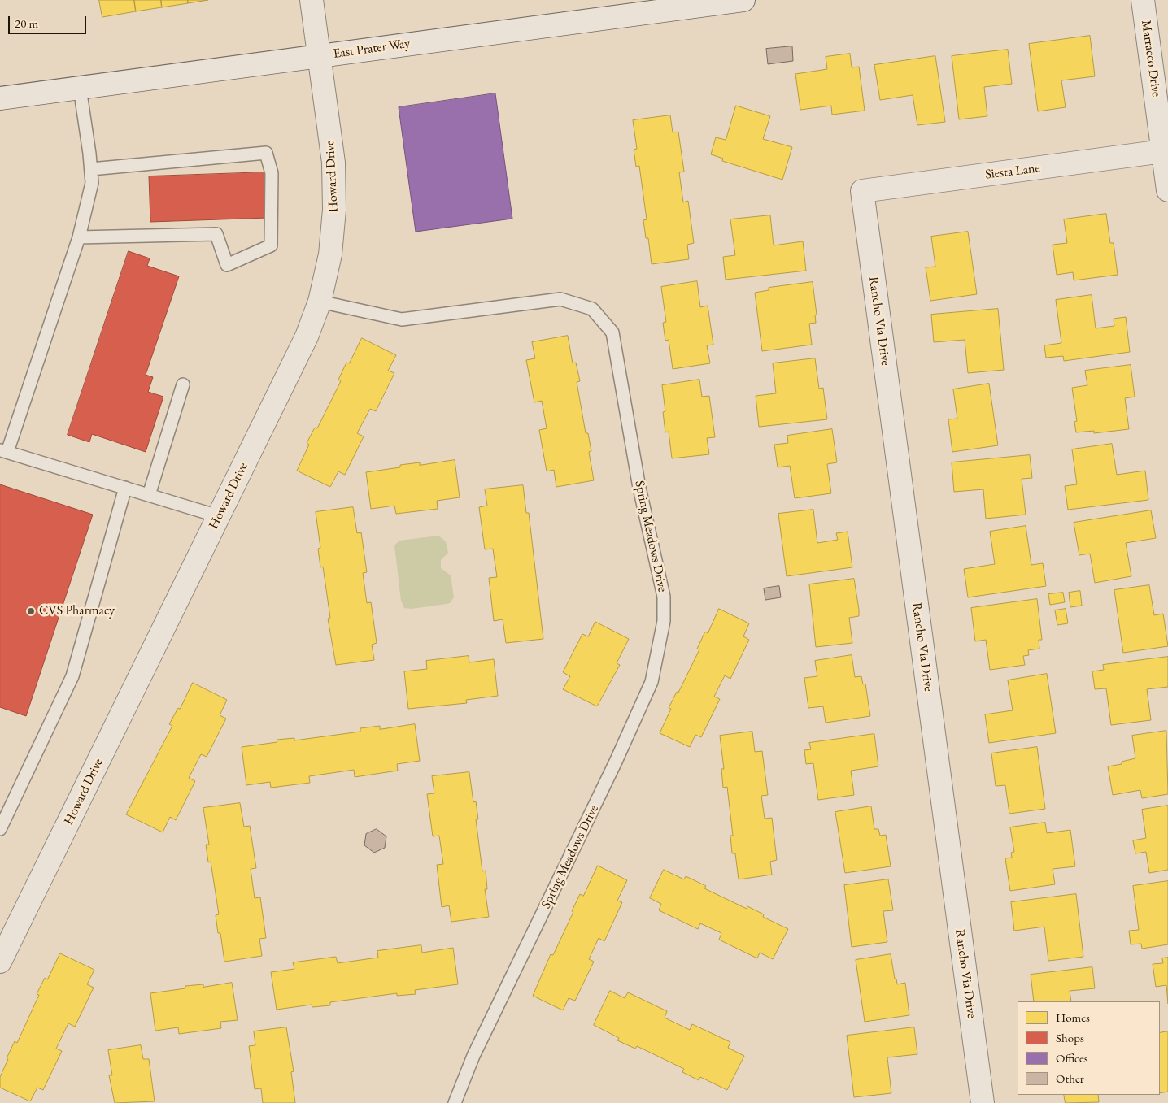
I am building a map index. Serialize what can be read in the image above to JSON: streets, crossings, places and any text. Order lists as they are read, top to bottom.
{
  "streets": {
    "street": [
      "East Prater Way",
      "Marracco Drive",
      "Siesta Lane",
      "Howard Drive",
      "Rancho Via Drive"
    ],
    "lane": ["Spring Meadows Drive"]
  },
  "crossings": [
    ["East Prater Way", "Howard Drive"],
    ["Marracco Drive", "Siesta Lane"],
    ["Siesta Lane", "Rancho Via Drive"],
    ["Howard Drive", "Spring Meadows Drive"]
  ],
  "places": ["CVS Pharmacy"],
  "legend": [
    "Homes",
    "Shops",
    "Offices",
    "Other"
  ],
  "scale_bar": "20 m"
}
